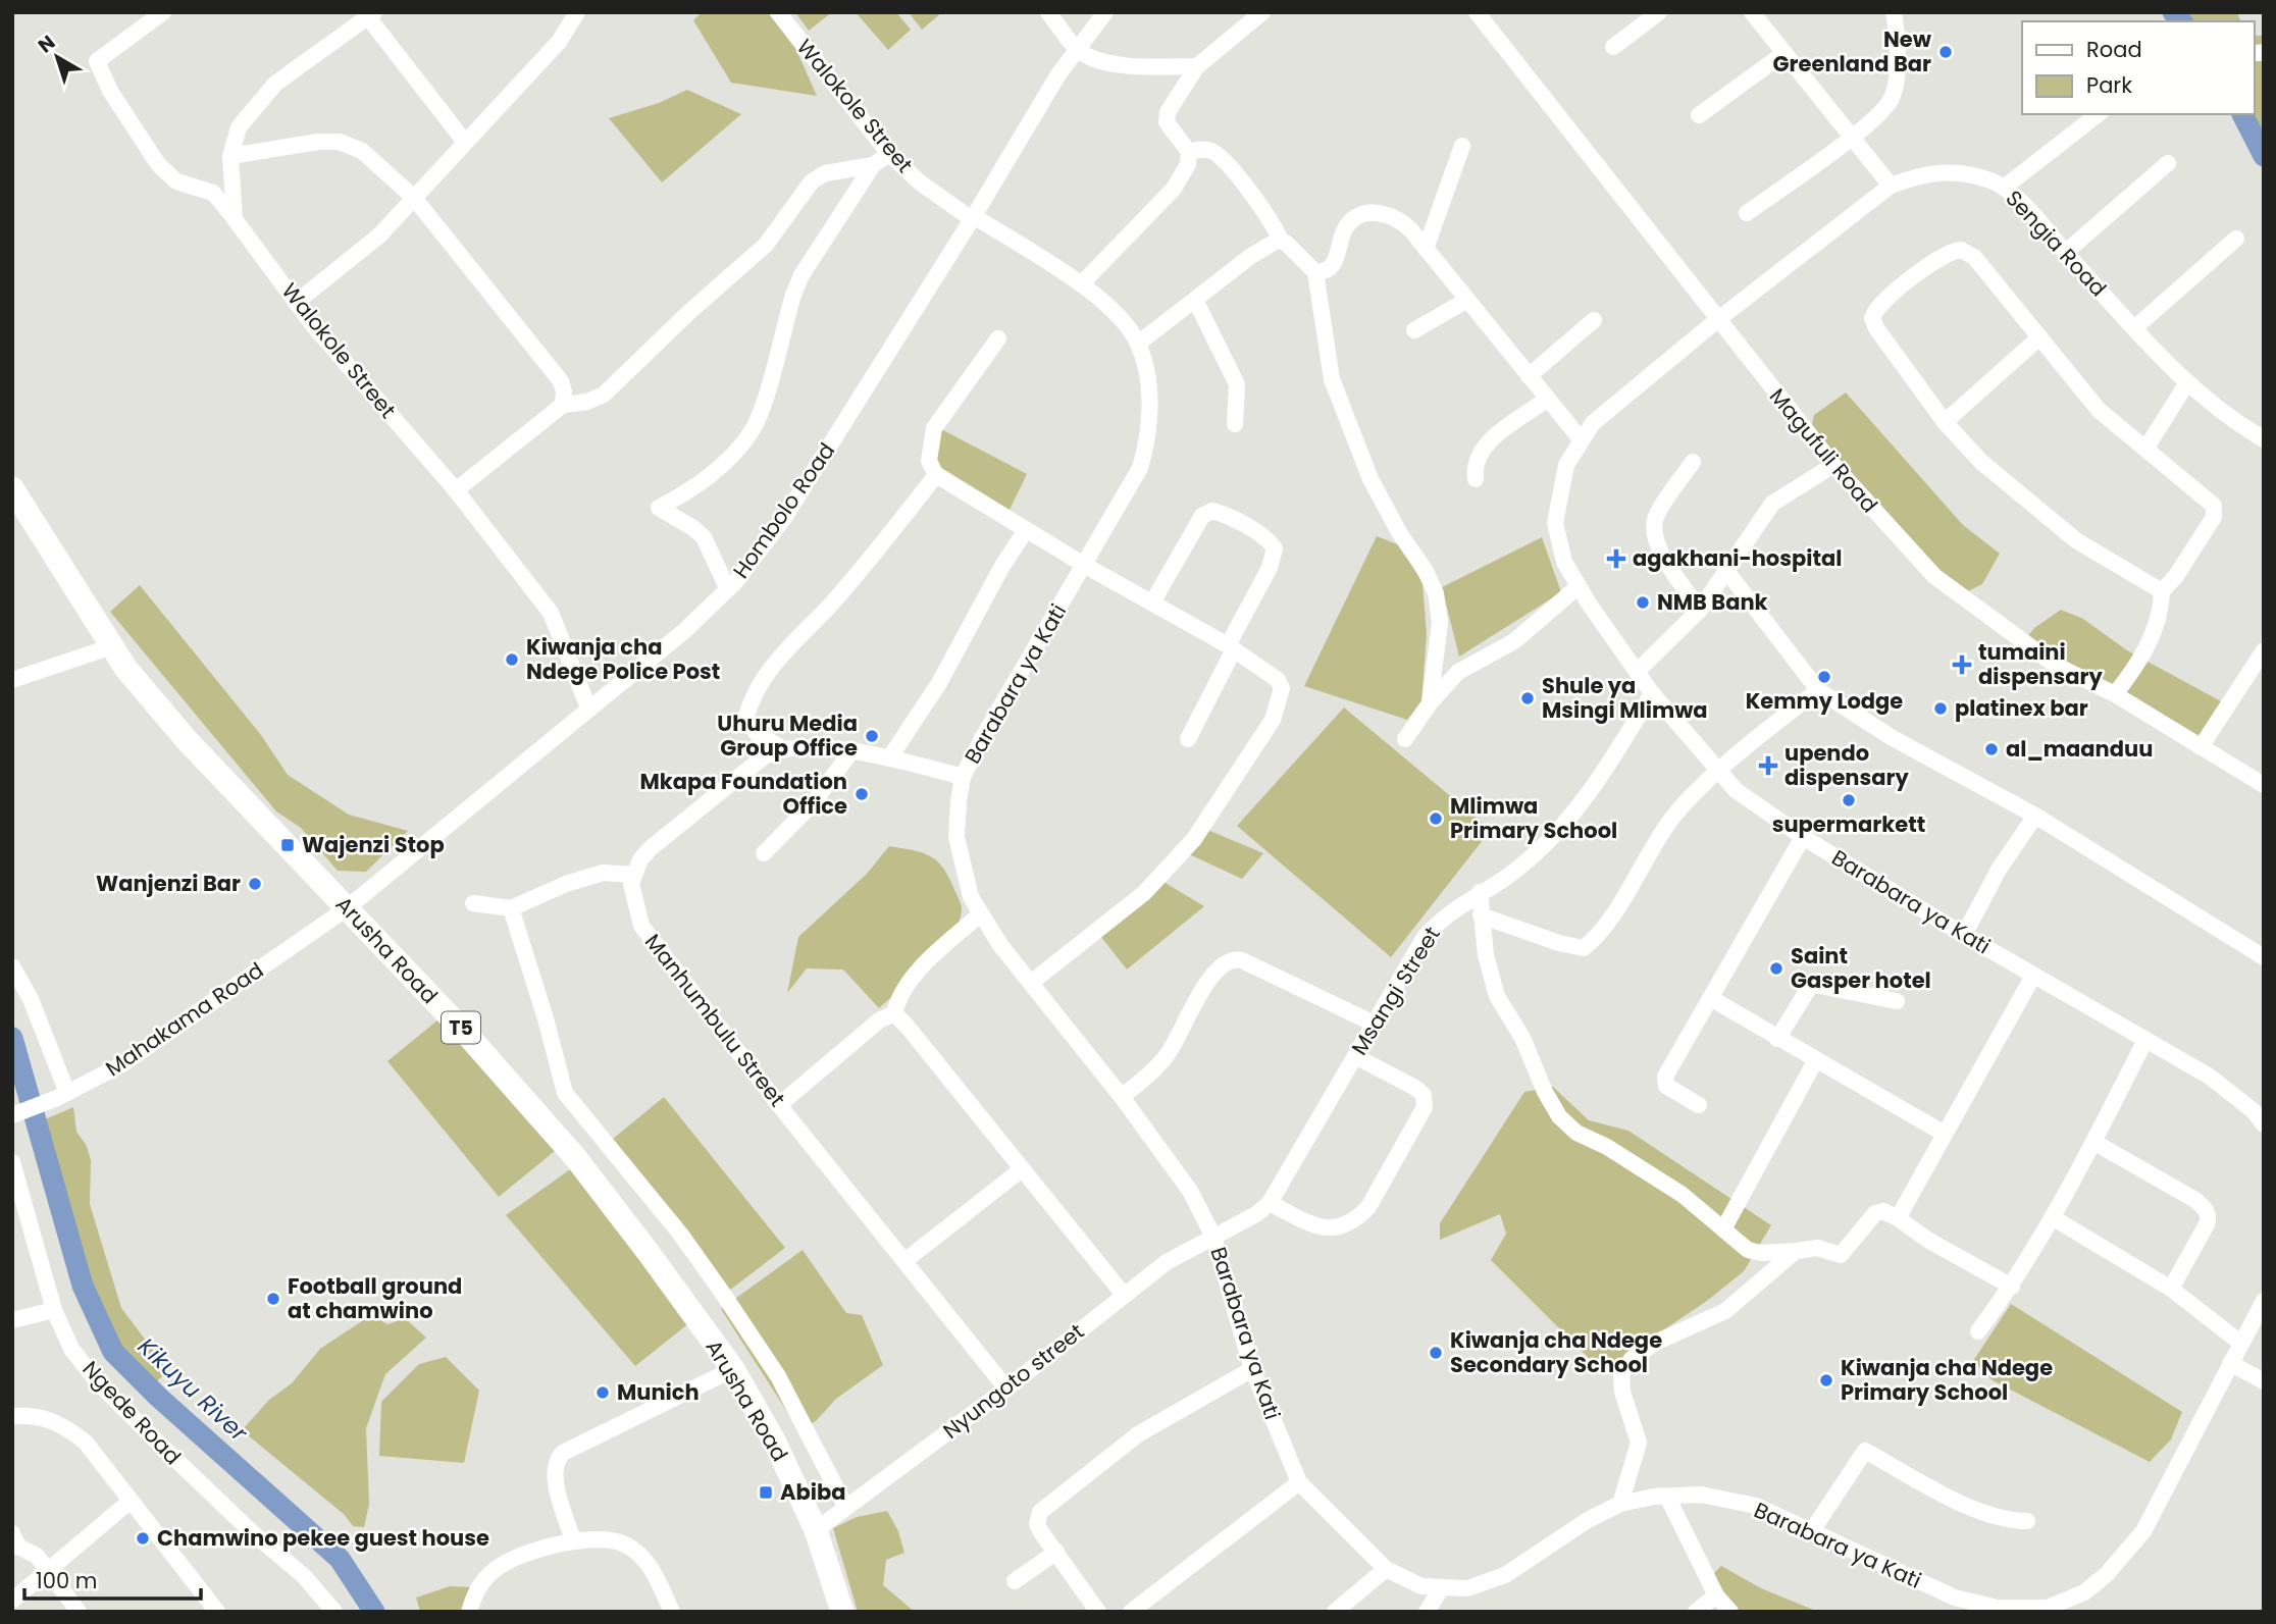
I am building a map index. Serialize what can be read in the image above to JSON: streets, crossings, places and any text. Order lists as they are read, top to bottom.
{
  "streets": {
    "highway": ["Arusha Road", "T5"],
    "street": [
      "Walokole Street",
      "Sengia Road",
      "Magufuli Road",
      "Hombolo Road",
      "Barabara ya Kati",
      "Msangi Street",
      "Mahakama Road",
      "Manhumbulu Street",
      "Nyungoto street",
      "Ngede Road"
    ]
  },
  "crossings": [
    ["Walokole Street", "Hombolo Road"],
    ["Walokole Street", "Barabara ya Kati"],
    ["Sengia Road", "Magufuli Road"],
    ["Sengia Road", "Barabara ya Kati"],
    ["Magufuli Road", "Barabara ya Kati"],
    ["Hombolo Road", "Barabara ya Kati"],
    ["Hombolo Road", "Arusha Road"],
    ["Hombolo Road", "Mahakama Road"],
    ["Barabara ya Kati", "Msangi Street"],
    ["Barabara ya Kati", "Nyungoto street"],
    ["Arusha Road", "Mahakama Road"],
    ["Arusha Road", "Nyungoto street"],
    ["Msangi Street", "Nyungoto street"],
    ["Manhumbulu Street", "Nyungoto street"]
  ],
  "water": ["Kikuyu River"],
  "places": {
    "other": [
      "New Greenland Bar",
      "NMB Bank",
      "Kiwanja cha Ndege Police Post",
      "Kemmy Lodge",
      "Shule ya Msingi Mlimwa",
      "platinex bar",
      "Uhuru Media Group Office",
      "al_maanduu",
      "Mkapa Foundation Office",
      "supermarkett",
      "Mlimwa Primary School",
      "Wanjenzi Bar",
      "Saint Gasper hotel",
      "Football ground at chamwino",
      "Kiwanja cha Ndege Secondary School",
      "Kiwanja cha Ndege Primary School",
      "Munich",
      "Chamwino pekee guest house"
    ],
    "health": ["agakhani-hospital", "tumaini dispensary", "upendo dispensary"],
    "transit": ["Wajenzi Stop", "Abiba"]
  },
  "legend": ["Road", "Park"],
  "scale_bar": "100 m",
  "north": "top left"
}
